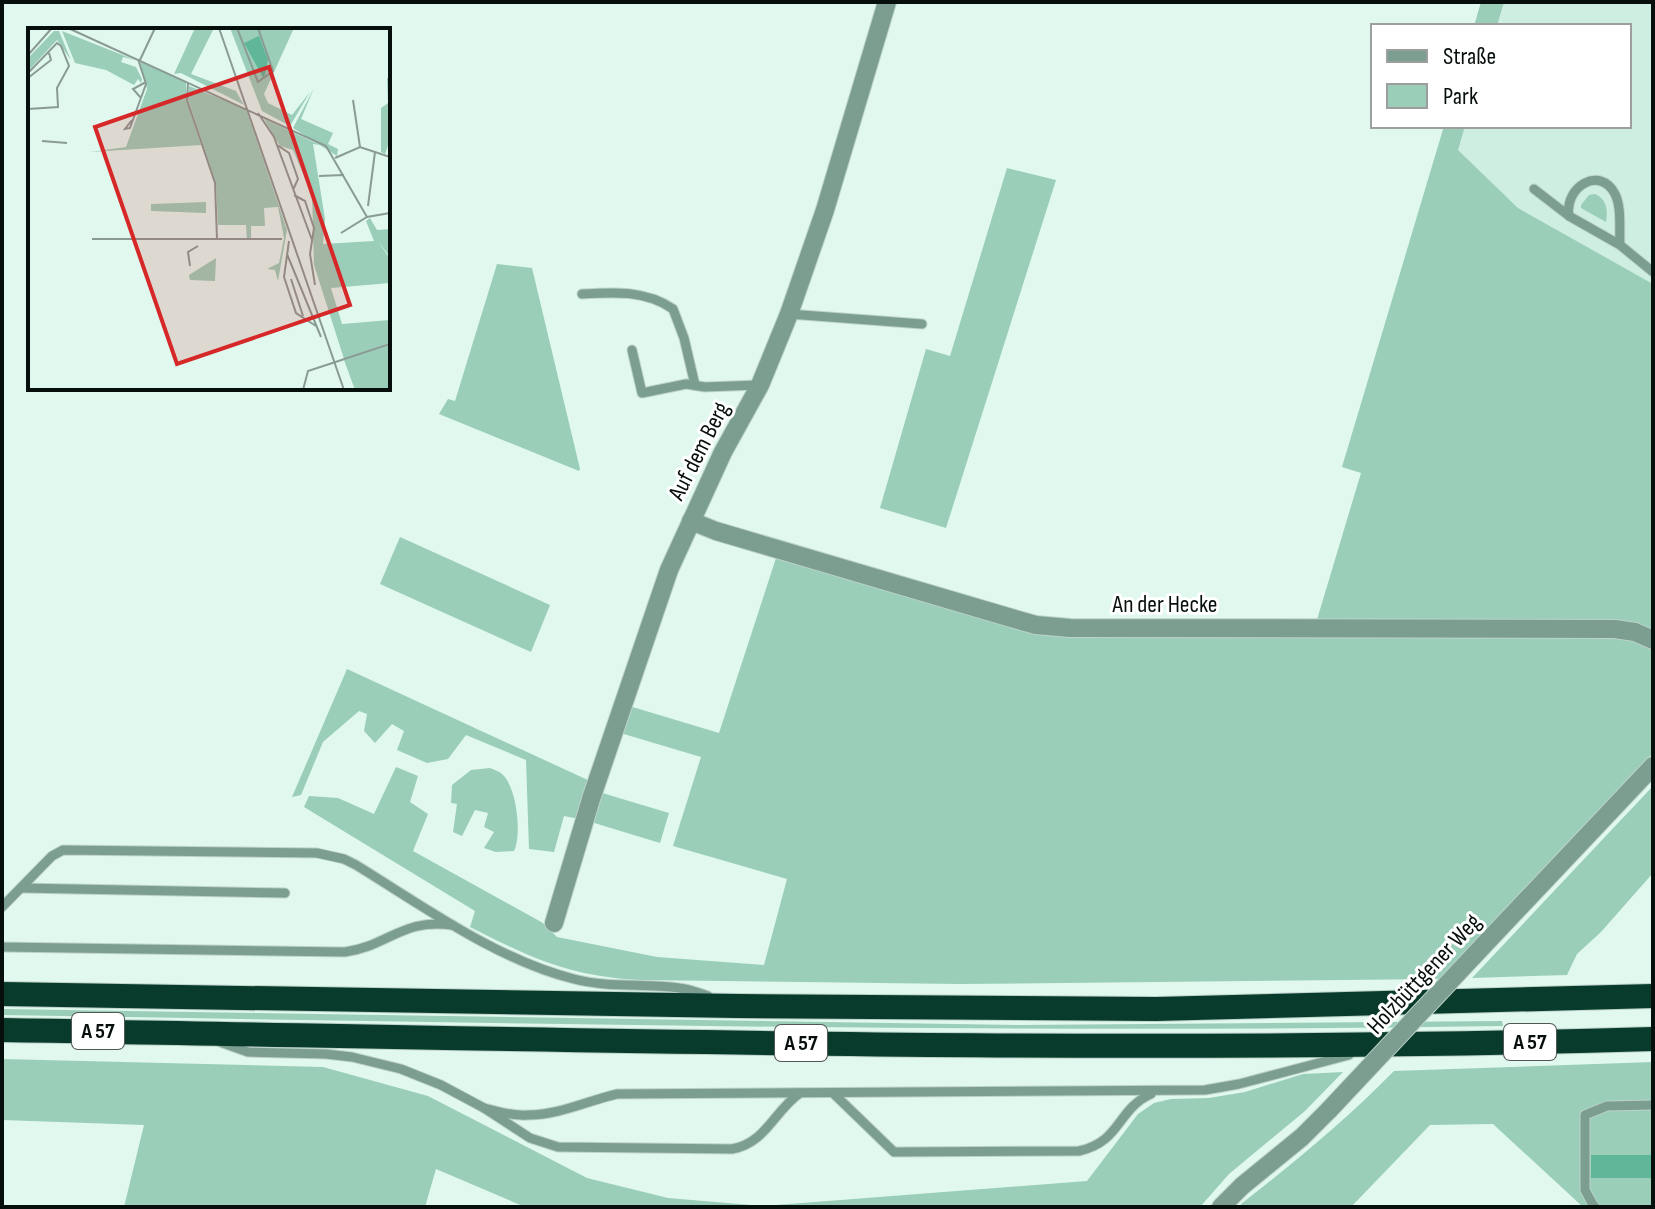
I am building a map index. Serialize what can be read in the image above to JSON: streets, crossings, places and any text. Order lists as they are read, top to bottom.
{
  "streets": {
    "highway": ["A 57"],
    "street": ["Auf dem Berg", "An der Hecke", "Holzbüttgener Weg"]
  },
  "crossings": [
    ["Auf dem Berg", "An der Hecke"]
  ],
  "legend": ["Straße", "Park"]
}
